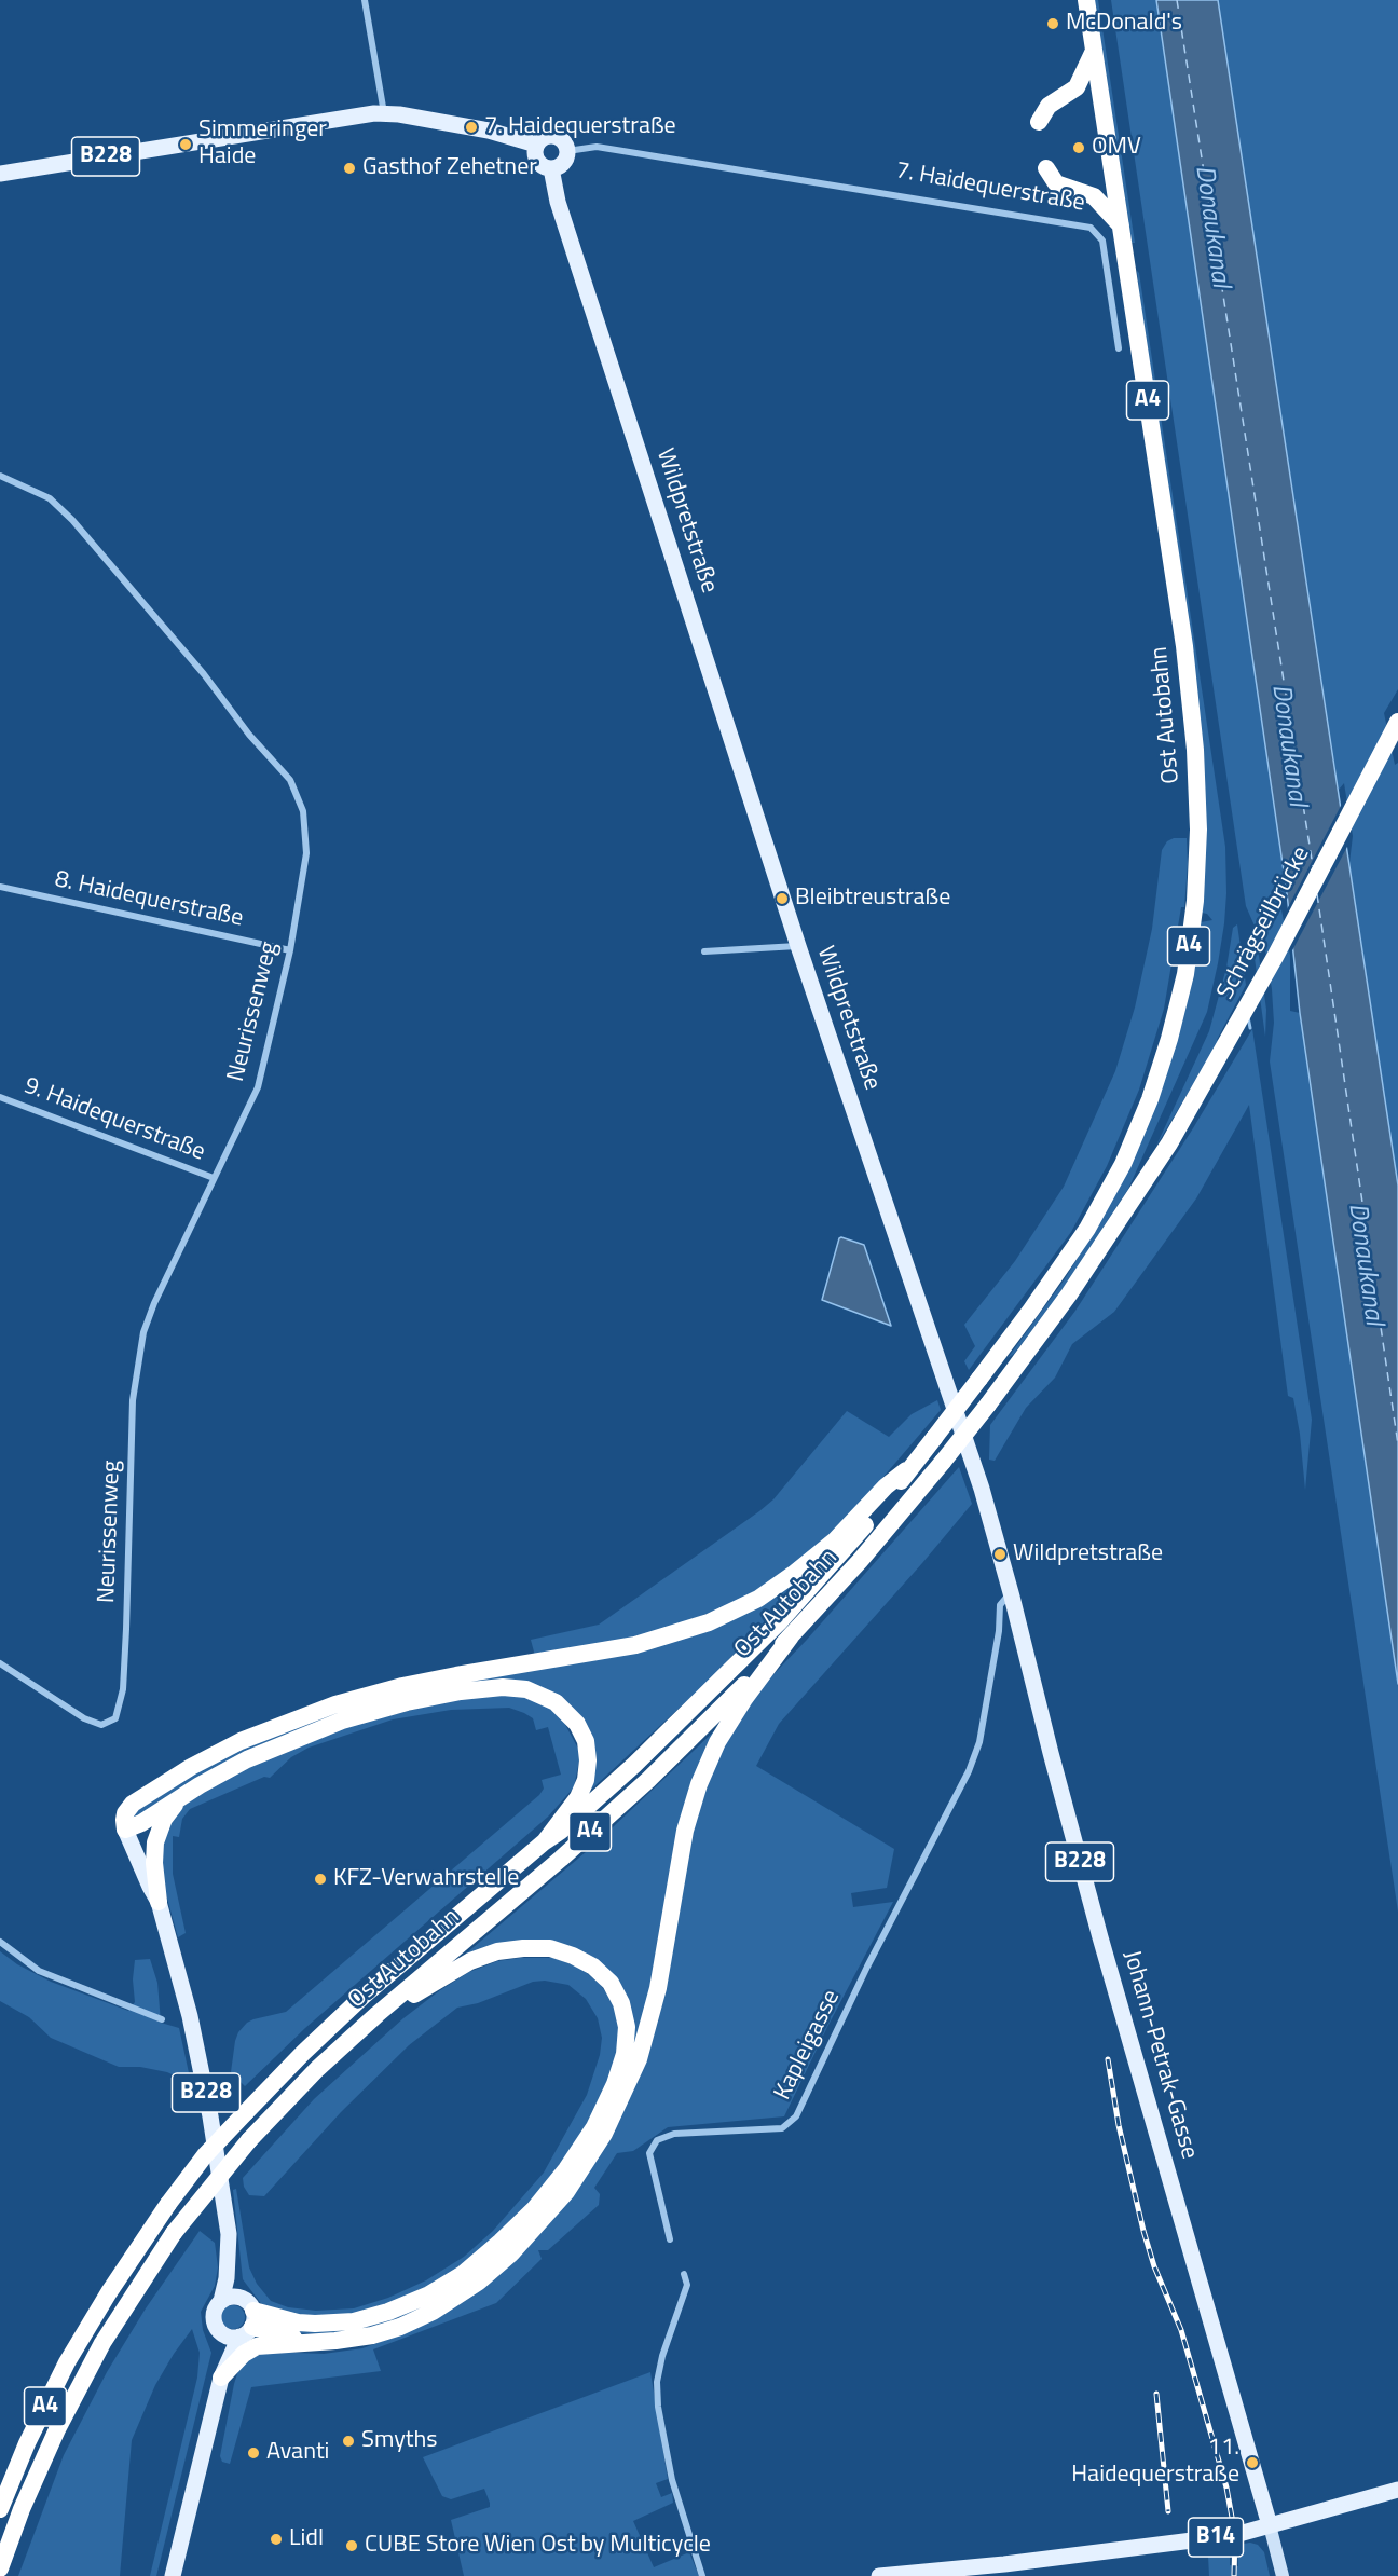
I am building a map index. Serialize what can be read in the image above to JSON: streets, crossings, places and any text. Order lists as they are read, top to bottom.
{
  "streets": {
    "highway": ["A4", "Ost Autobahn", "Schrägseilbrücke"],
    "main road": [
      "B228",
      "Wildpretstraße",
      "Johann-Petrak-Gasse",
      "B14"
    ],
    "street": [
      "7. Haidequerstraße",
      "8. Haidequerstraße",
      "Neurissenweg",
      "9. Haidequerstraße",
      "Kapleigasse"
    ]
  },
  "crossings": [
    ["B228", "7. Haidequerstraße"],
    ["B228", "Wildpretstraße"],
    ["7. Haidequerstraße", "Wildpretstraße"],
    ["Wildpretstraße", "Kapleigasse"],
    ["Wildpretstraße", "Johann-Petrak-Gasse"],
    ["Ost Autobahn", "Schrägseilbrücke"],
    ["8. Haidequerstraße", "Neurissenweg"],
    ["Neurissenweg", "9. Haidequerstraße"],
    ["Kapleigasse", "Johann-Petrak-Gasse"],
    ["Johann-Petrak-Gasse", "B14"]
  ],
  "water": ["Donaukanal"],
  "places": [
    "McDonald's",
    "7. Haidequerstraße",
    "Simmeringer Haide",
    "OMV",
    "Gasthof Zehetner",
    "Bleibtreustraße",
    "Wildpretstraße",
    "KFZ-Verwahrstelle",
    "Smyths",
    "Avanti",
    "11. Haidequerstraße",
    "Lidl",
    "CUBE Store Wien Ost by Multicycle"
  ]
}
